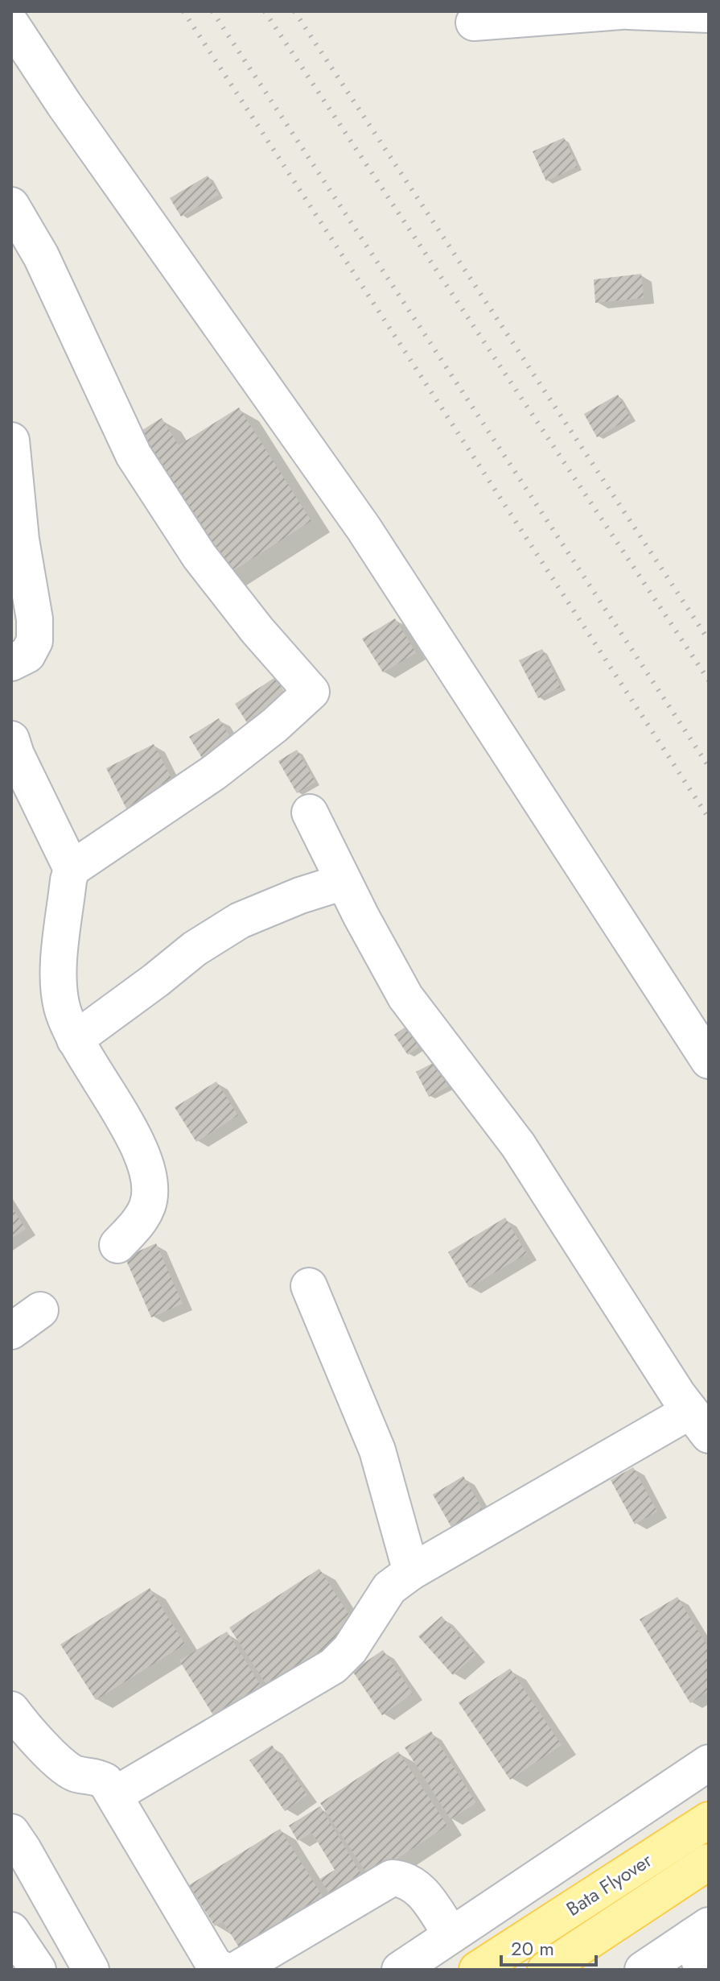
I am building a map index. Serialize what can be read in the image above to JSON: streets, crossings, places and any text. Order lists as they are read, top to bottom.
{
  "streets": {
    "main road": ["Bata Flyover"]
  },
  "scale_bar": "20 m"
}
